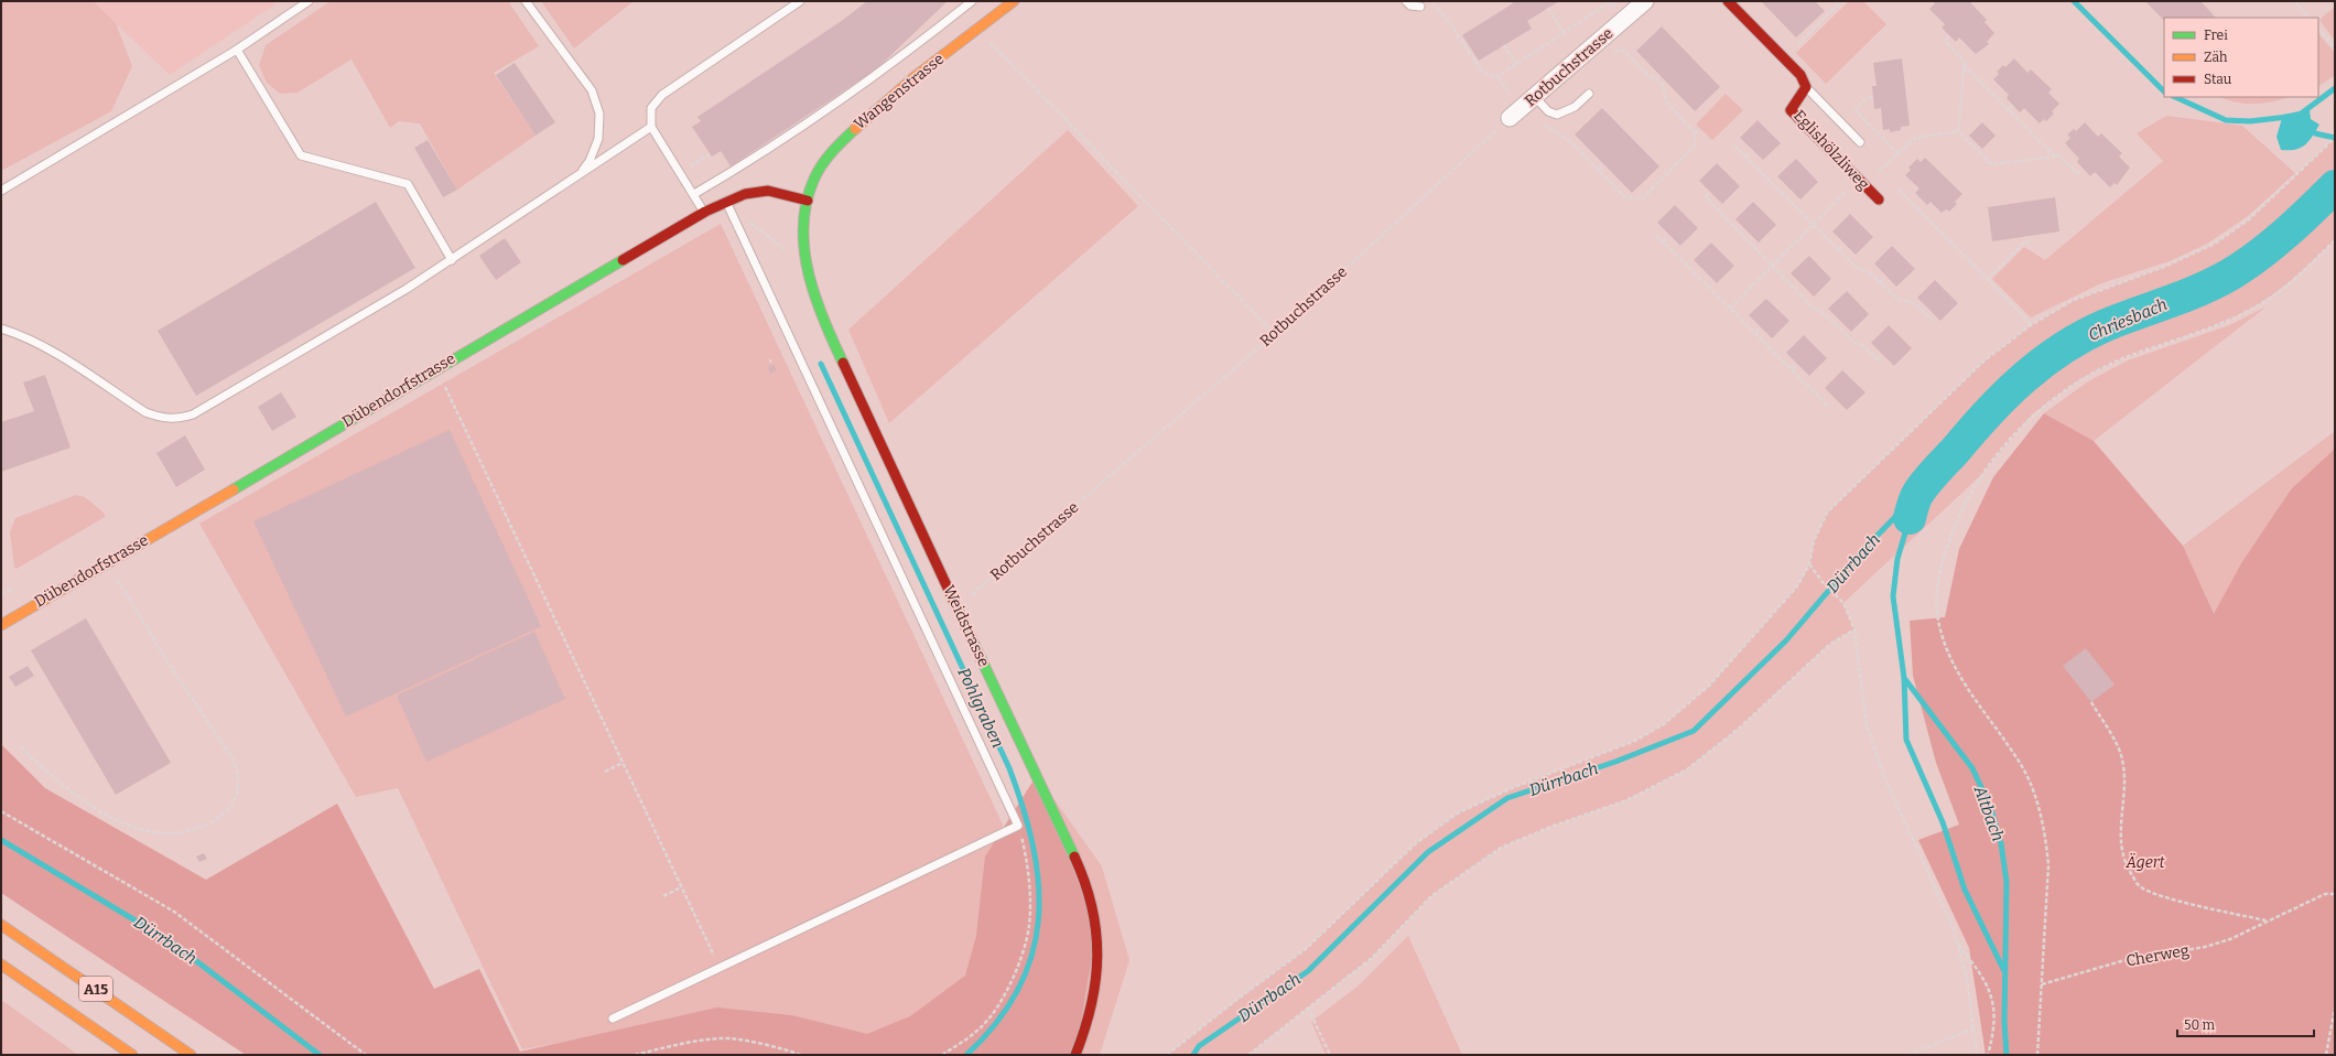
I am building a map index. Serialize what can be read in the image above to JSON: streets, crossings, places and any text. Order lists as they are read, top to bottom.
{
  "streets": {
    "main road": [
      "Wangenstrasse",
      "Eglishölzliweg",
      "Dübendorfstrasse",
      "Weidstrasse",
      "A15"
    ],
    "street": ["Rotbuchstrasse"],
    "path": ["Cherweg"]
  },
  "crossings": [
    ["Rotbuchstrasse", "Weidstrasse"],
    ["Wangenstrasse", "Dübendorfstrasse"],
    ["Wangenstrasse", "Weidstrasse"],
    ["Dübendorfstrasse", "Weidstrasse"]
  ],
  "water": [
    "Chriesbach",
    "Dürrbach",
    "Pohlgraben",
    "Altbach"
  ],
  "parks": ["Ägert"],
  "legend": ["Frei", "Zäh", "Stau"],
  "scale_bar": "50 m"
}
